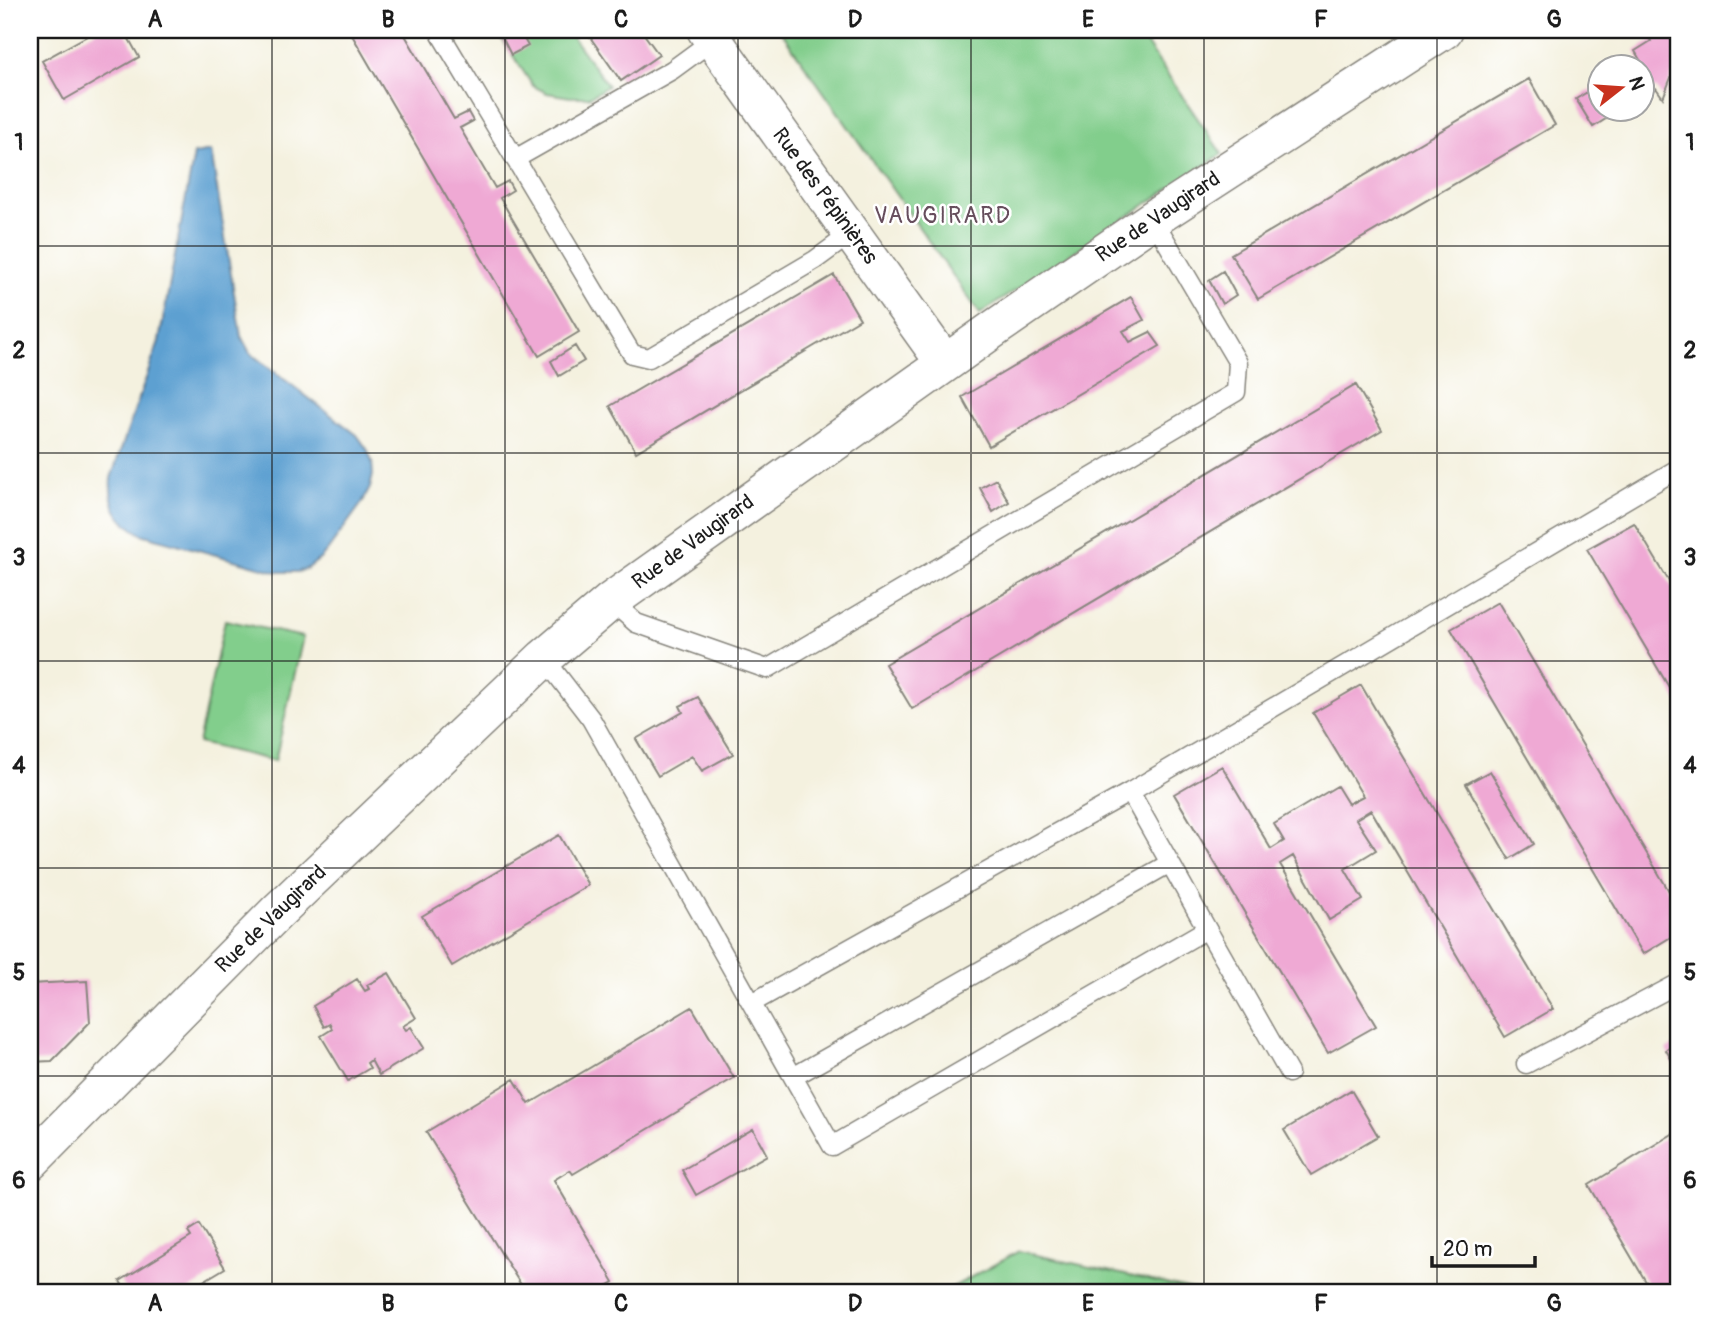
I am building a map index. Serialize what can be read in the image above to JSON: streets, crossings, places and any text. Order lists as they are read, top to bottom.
{
  "streets": {
    "street": ["Rue des Pépinières", "Rue de Vaugirard"]
  },
  "crossings": [
    ["Rue des Pépinières", "Rue de Vaugirard"]
  ],
  "districts": ["VAUGIRARD"],
  "scale_bar": "20 m",
  "north": "right",
  "grid": {
    "columns": [
      "A",
      "B",
      "C",
      "D",
      "E",
      "F",
      "G"
    ],
    "rows": [
      "1",
      "2",
      "3",
      "4",
      "5",
      "6"
    ]
  }
}
